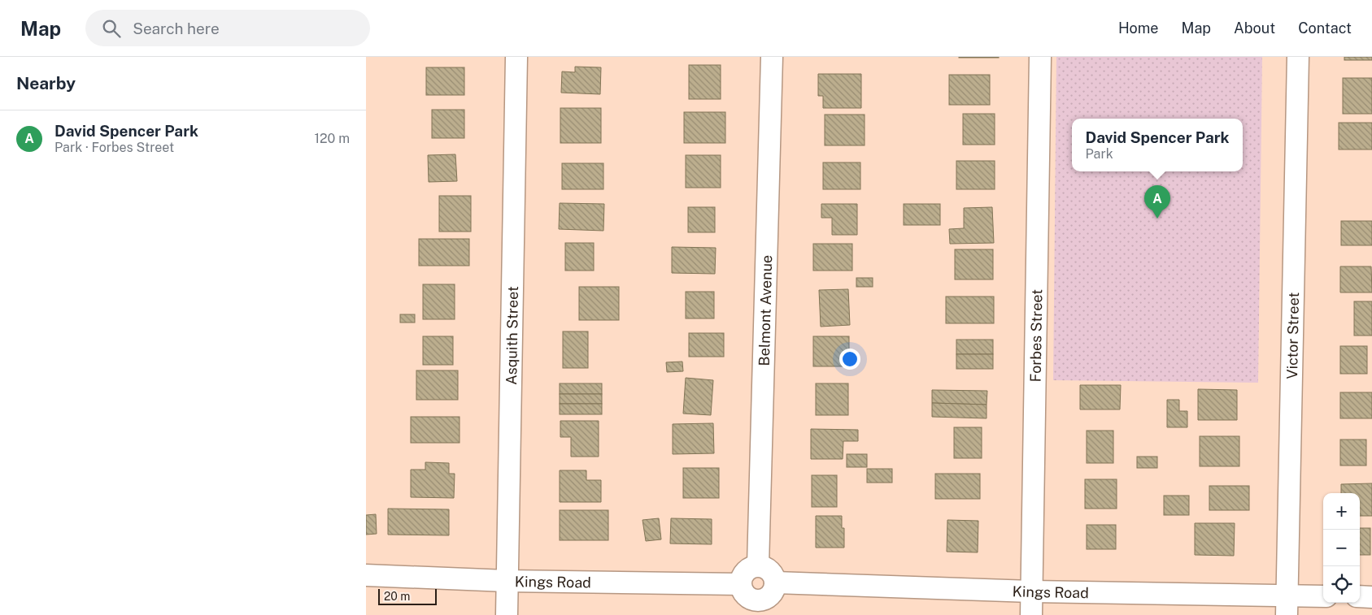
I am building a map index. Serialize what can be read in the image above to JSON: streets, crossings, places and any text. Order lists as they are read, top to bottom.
{
  "streets": {
    "street": [
      "Belmont Avenue",
      "Forbes Street",
      "Victor Street",
      "Asquith Street",
      "Kings Road"
    ]
  },
  "crossings": [
    ["Belmont Avenue", "Kings Road"],
    ["Forbes Street", "Kings Road"],
    ["Victor Street", "Kings Road"],
    ["Asquith Street", "Kings Road"]
  ],
  "scale_bar": "20 m",
  "page": {
    "header": "Map",
    "search": "Search here",
    "nav": [
      "Home",
      "Map",
      "About",
      "Contact"
    ],
    "heading": "Nearby",
    "list": [
      {
        "mark": "A",
        "name": "David Spencer Park",
        "note": "Park · Forbes Street",
        "value": "120 m"
      }
    ],
    "popup": ["David Spencer Park", "Park"],
    "pins": "A",
    "map_buttons": ["+", "−"],
    "scale": "20 m"
  }
}
